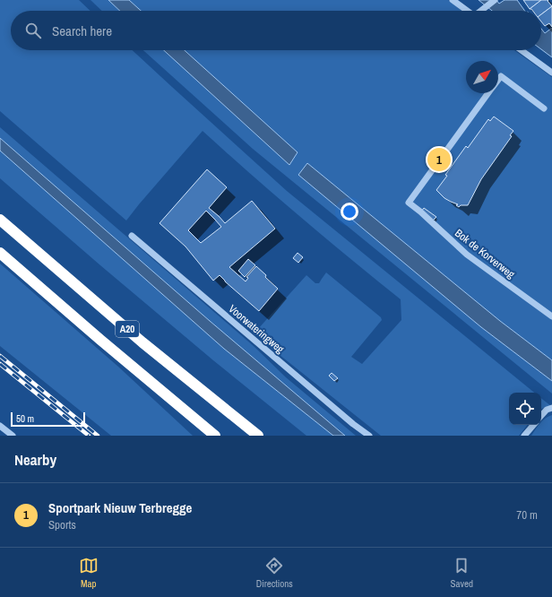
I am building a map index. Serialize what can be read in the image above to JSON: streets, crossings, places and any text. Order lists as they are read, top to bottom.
{
  "streets": {
    "highway": ["A20"],
    "street": ["Bok de Korverweg", "Voorwateringweg"]
  },
  "scale_bar": "50 m",
  "north": "top right",
  "page": {
    "search": "Search here",
    "pins": "1",
    "scale": "50 m",
    "heading": "Nearby",
    "list": [
      {
        "mark": "1",
        "name": "Sportpark Nieuw Terbregge",
        "note": "Sports",
        "value": "70 m"
      }
    ],
    "nav": ["Map", "Directions", "Saved"]
  }
}
